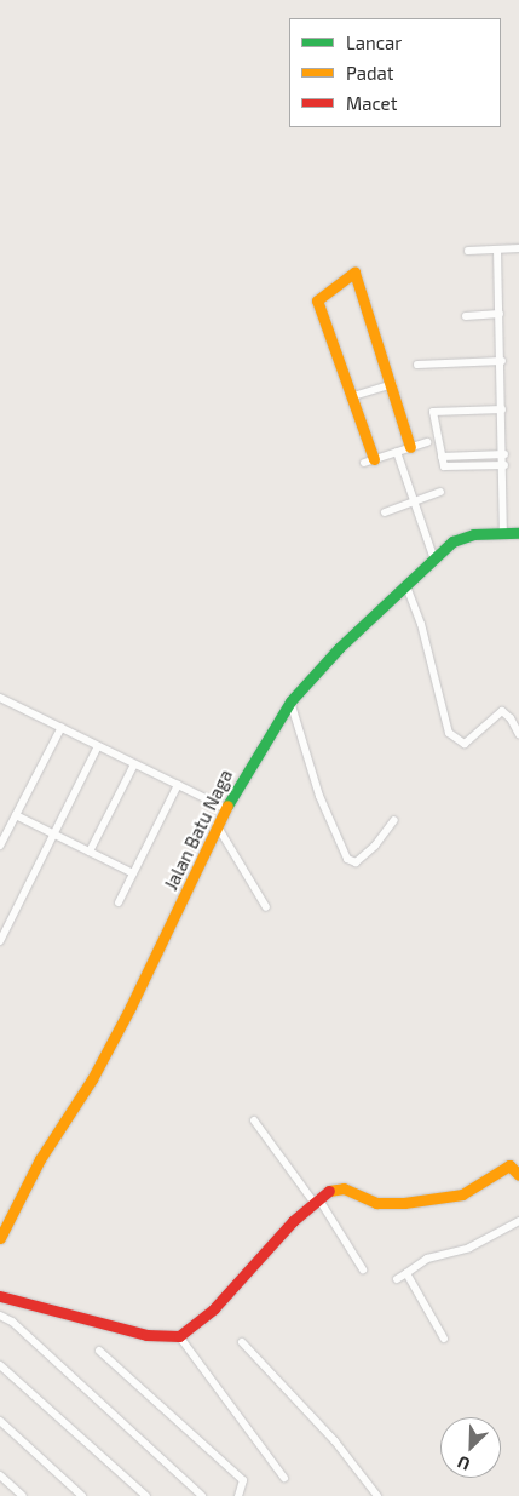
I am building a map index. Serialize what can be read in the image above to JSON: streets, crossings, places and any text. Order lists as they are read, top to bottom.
{
  "streets": {
    "street": ["Jalan Batu Naga"]
  },
  "legend": ["Lancar", "Padat", "Macet"],
  "north": "bottom left"
}
